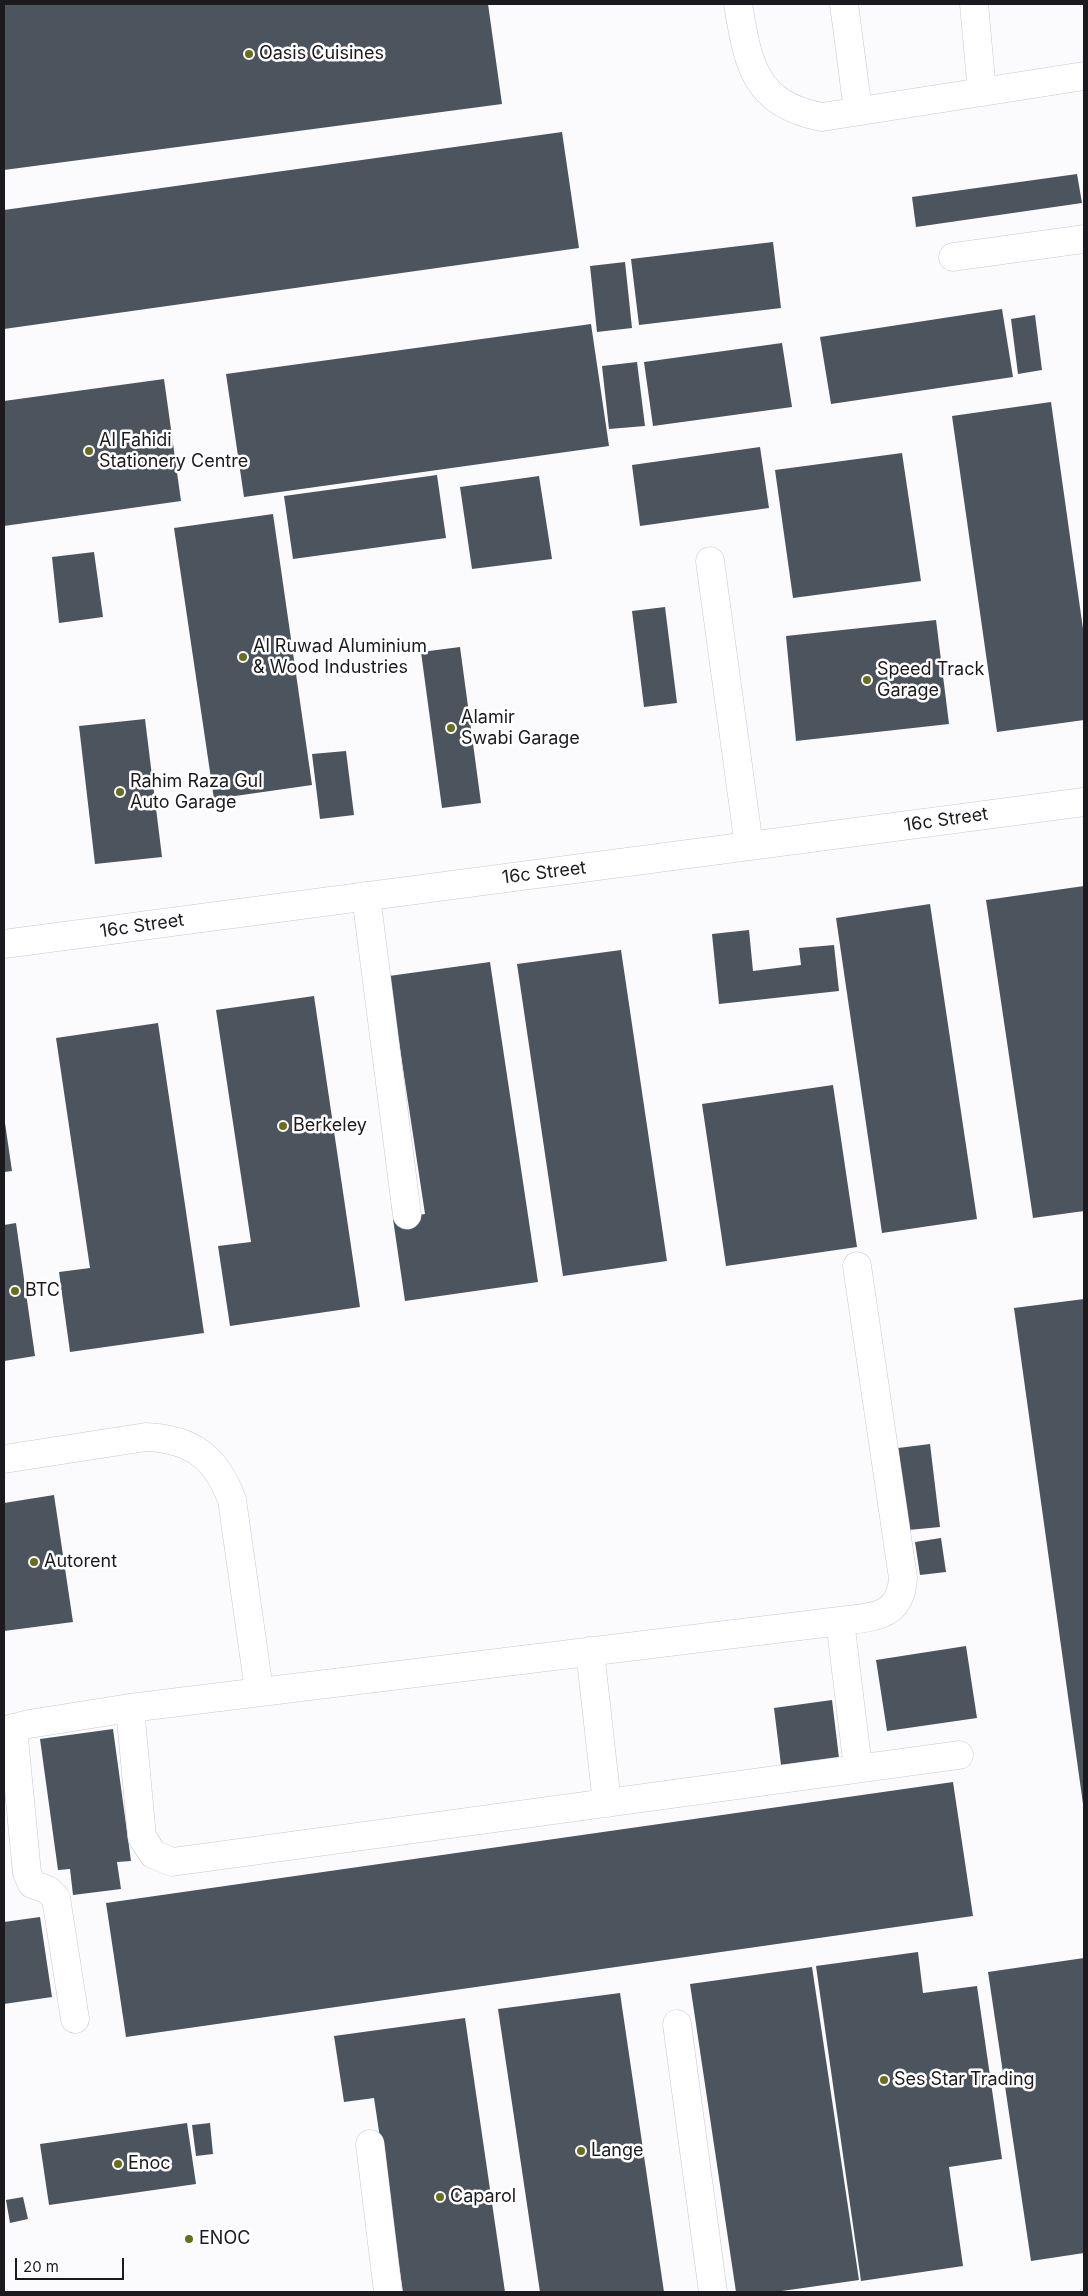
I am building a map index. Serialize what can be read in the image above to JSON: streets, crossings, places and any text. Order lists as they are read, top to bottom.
{
  "streets": {
    "lane": ["16c Street"]
  },
  "places": [
    "Oasis Cuisines",
    "Al Fahidi Stationery Centre",
    "Al Ruwad Aluminium & Wood Industries",
    "Speed Track Garage",
    "Alamir Swabi Garage",
    "Rahim Raza Gul Auto Garage",
    "Berkeley",
    "BTC",
    "Autorent",
    "Ses Star Trading",
    "Lange",
    "Enoc",
    "Caparol",
    "ENOC"
  ],
  "scale_bar": "20 m"
}
